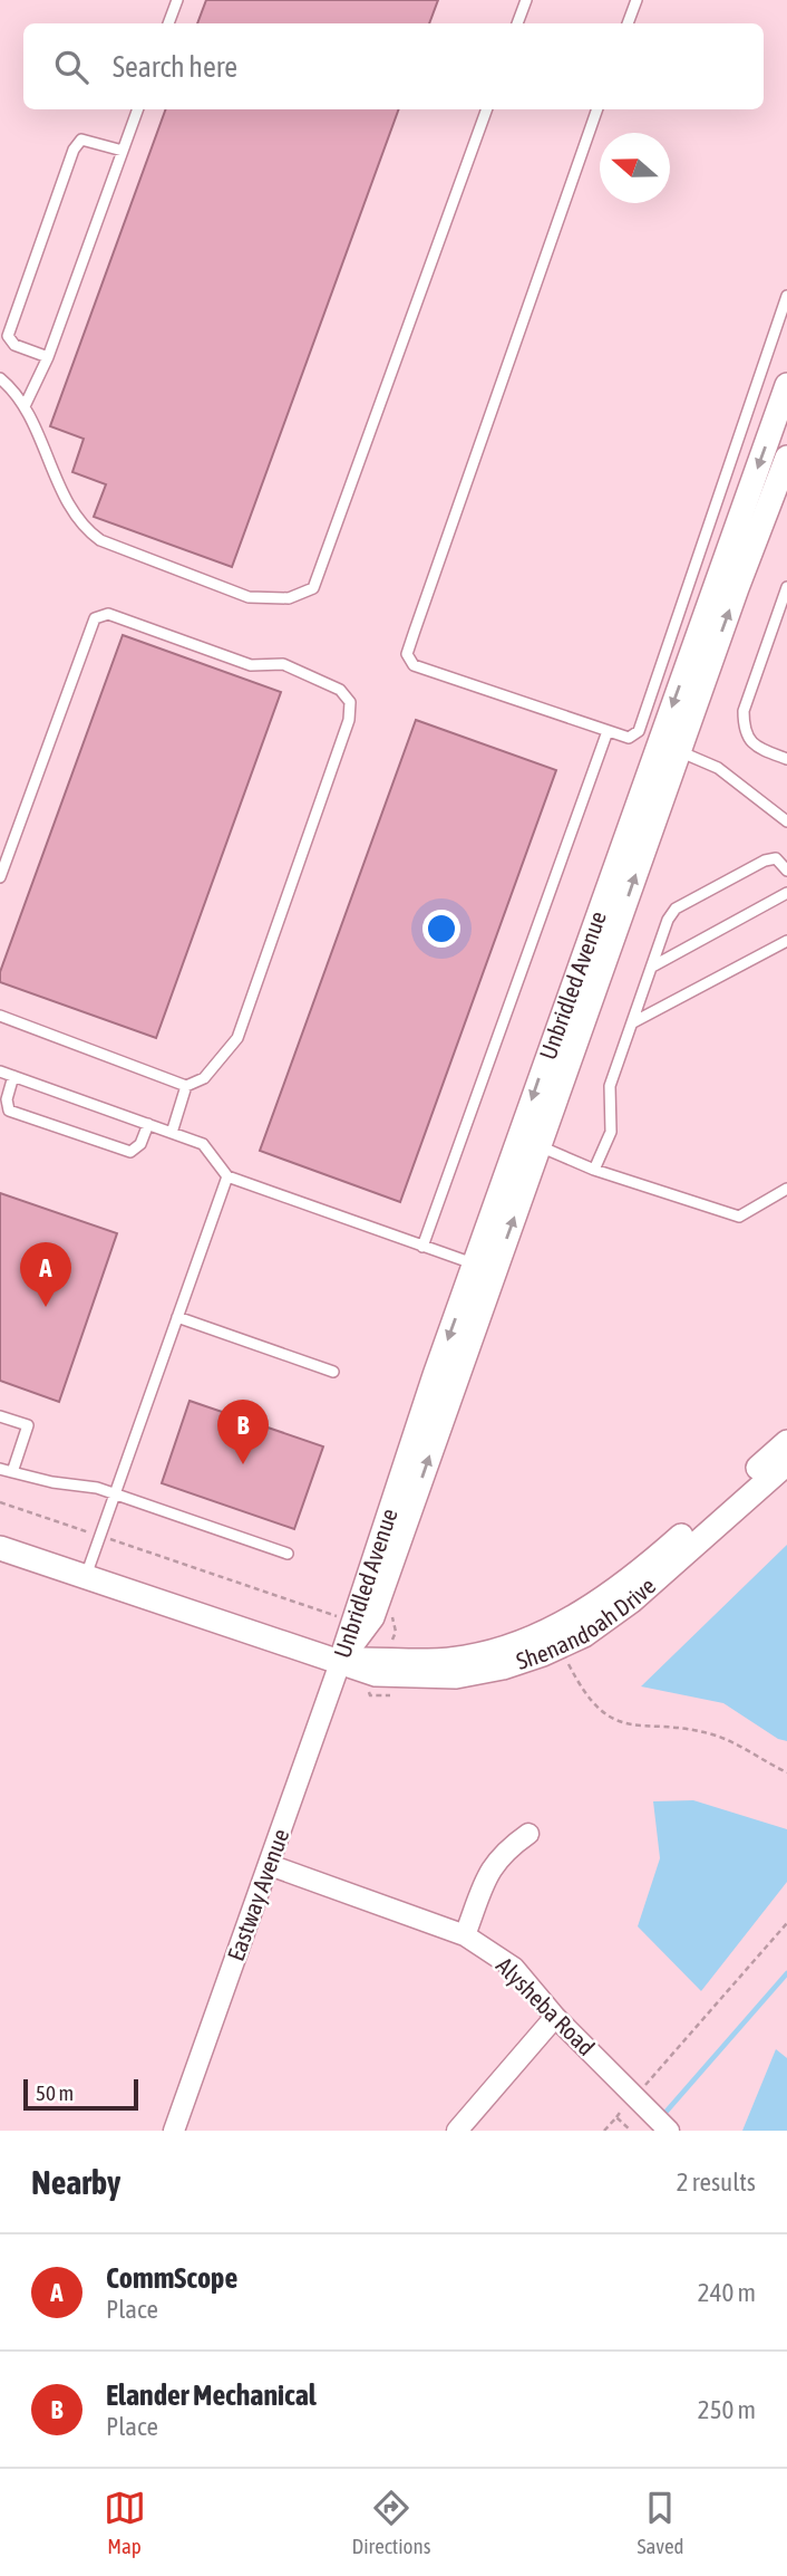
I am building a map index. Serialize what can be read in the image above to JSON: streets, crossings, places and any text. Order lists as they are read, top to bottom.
{
  "streets": {
    "street": [
      "Unbridled Avenue",
      "Shenandoah Drive",
      "Eastway Avenue",
      "Alysheba Road"
    ]
  },
  "crossings": [
    ["Unbridled Avenue", "Shenandoah Drive"],
    ["Unbridled Avenue", "Eastway Avenue"],
    ["Shenandoah Drive", "Eastway Avenue"],
    ["Eastway Avenue", "Alysheba Road"]
  ],
  "scale_bar": "50 m",
  "north": "left",
  "page": {
    "search": "Search here",
    "pins": ["A", "B"],
    "scale": "50 m",
    "heading": ["Nearby", "2 results"],
    "list": [
      {
        "mark": "A",
        "name": "CommScope",
        "note": "Place",
        "value": "240 m"
      },
      {
        "mark": "B",
        "name": "Elander Mechanical",
        "note": "Place",
        "value": "250 m"
      }
    ],
    "nav": ["Map", "Directions", "Saved"]
  }
}
